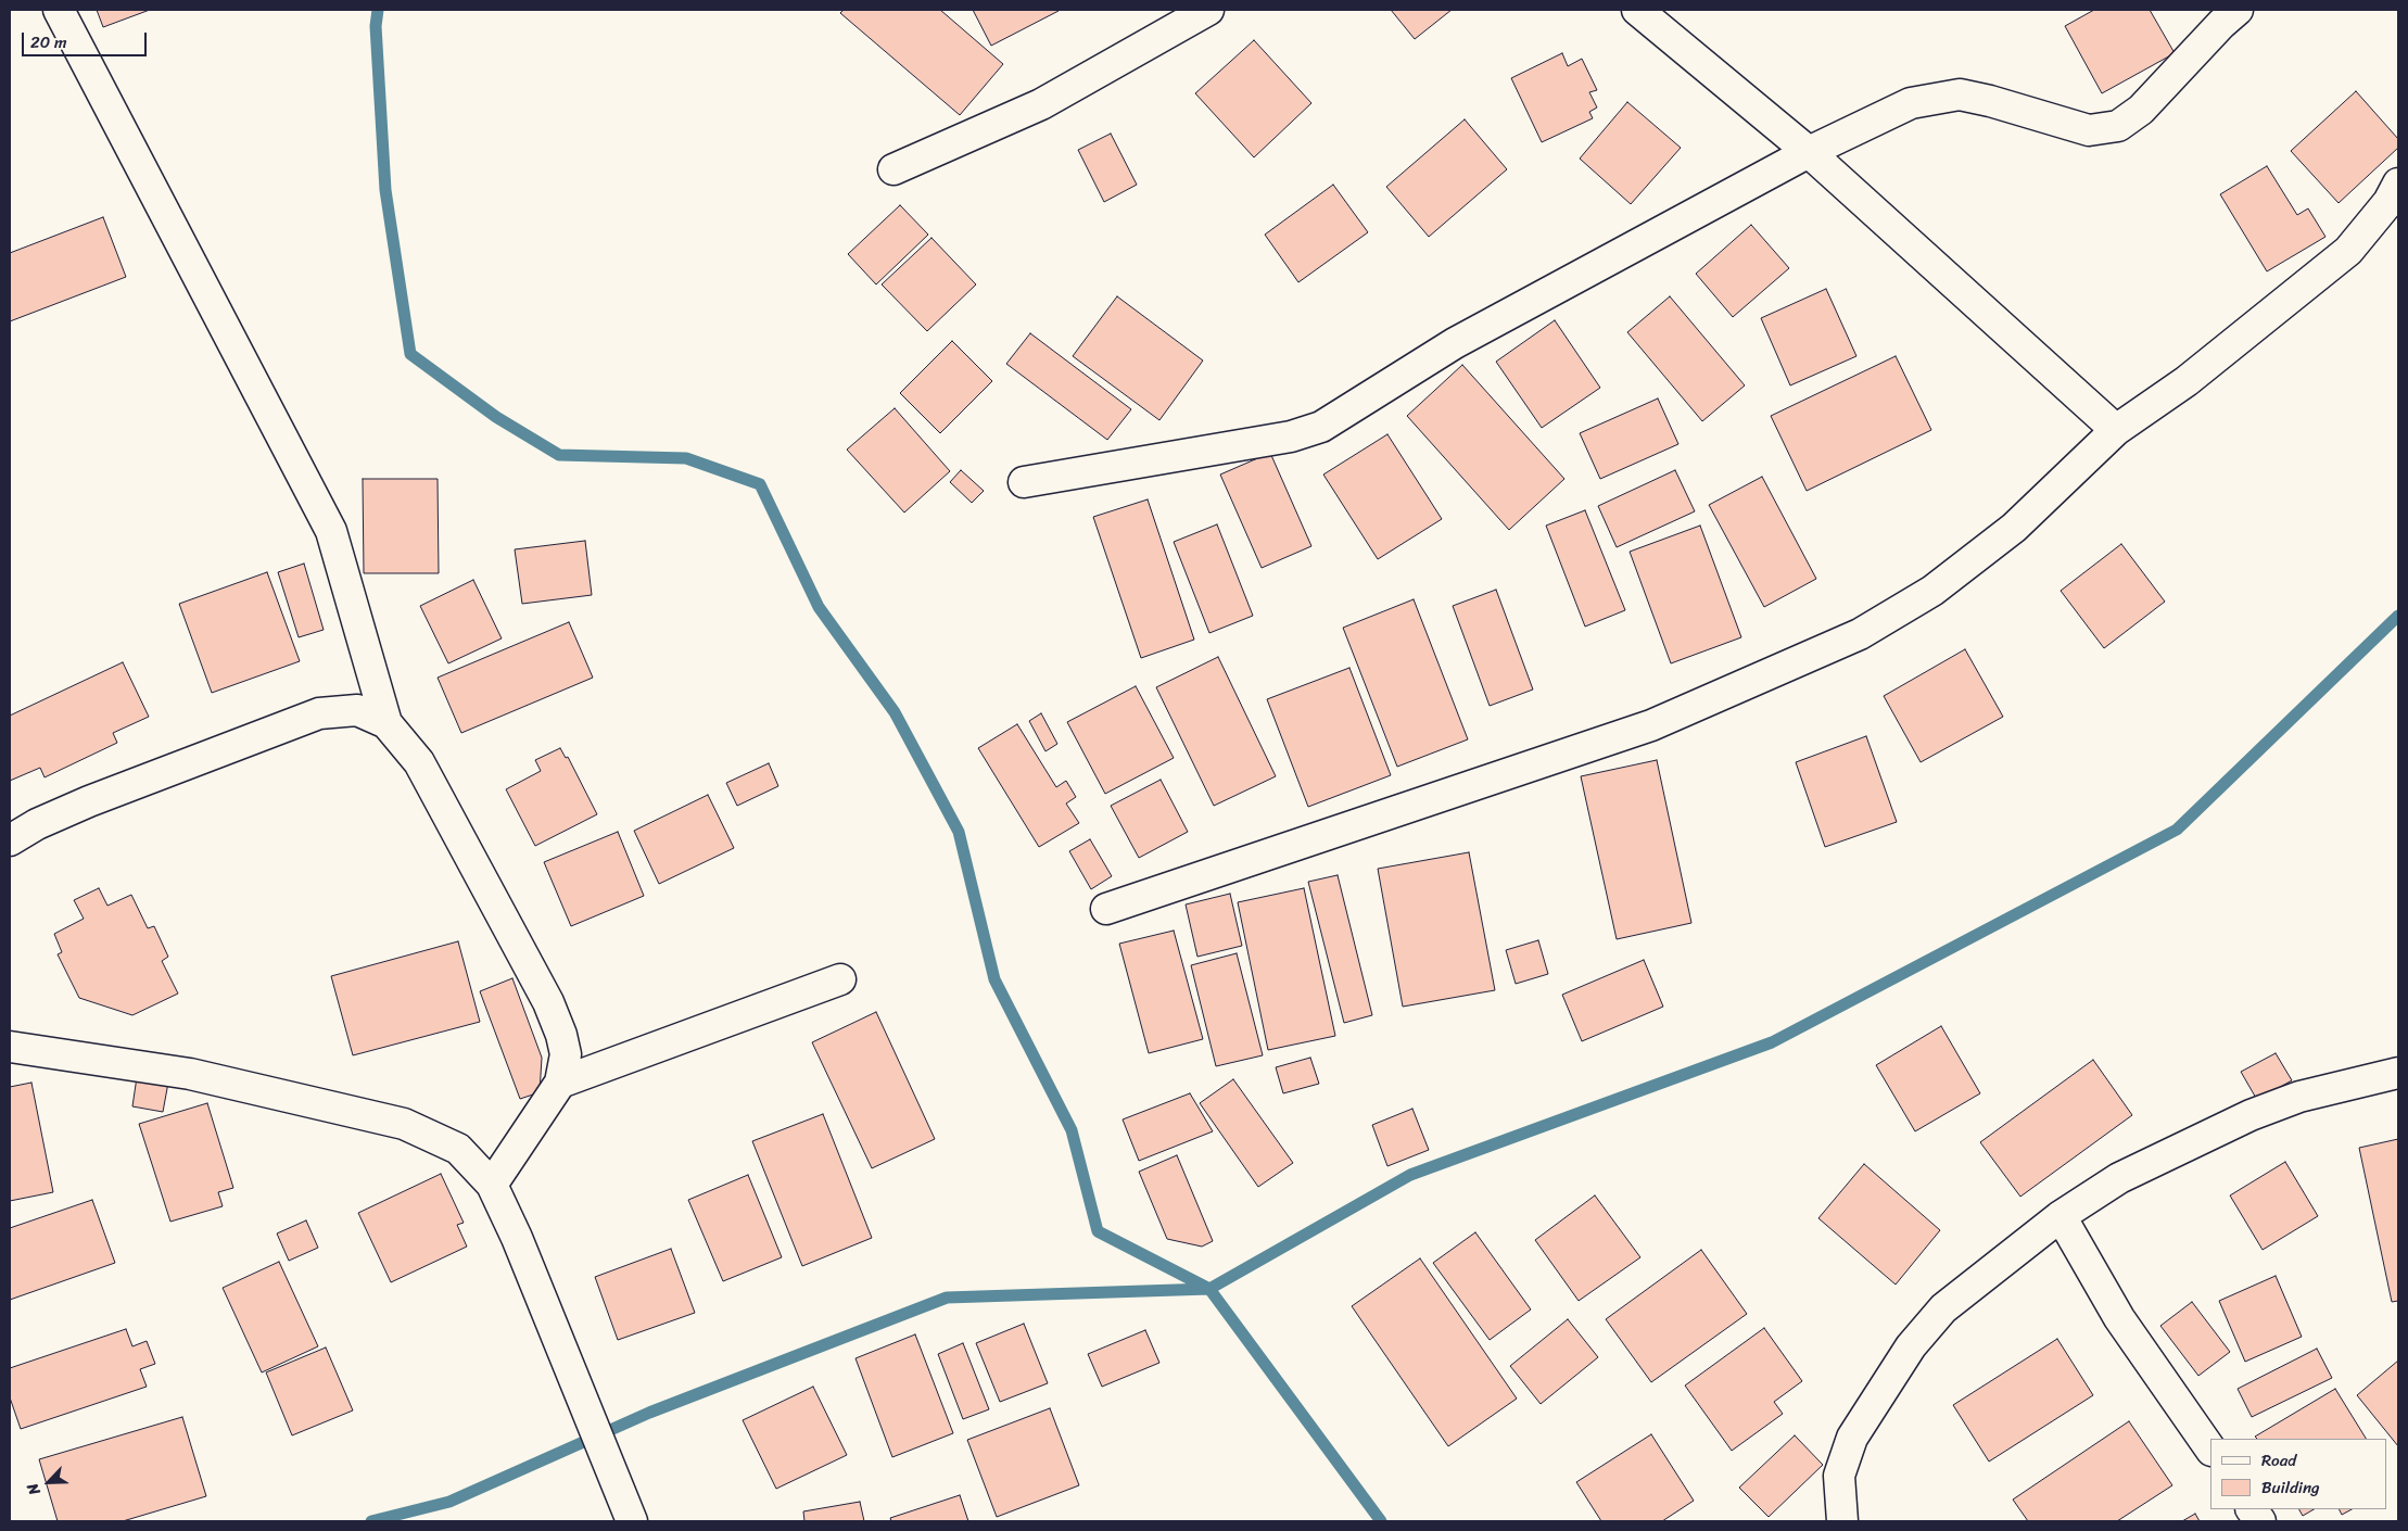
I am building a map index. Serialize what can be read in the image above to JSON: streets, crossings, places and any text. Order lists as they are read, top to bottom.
{
  "legend": ["Road", "Building"],
  "scale_bar": "20 m",
  "north": "bottom left"
}
